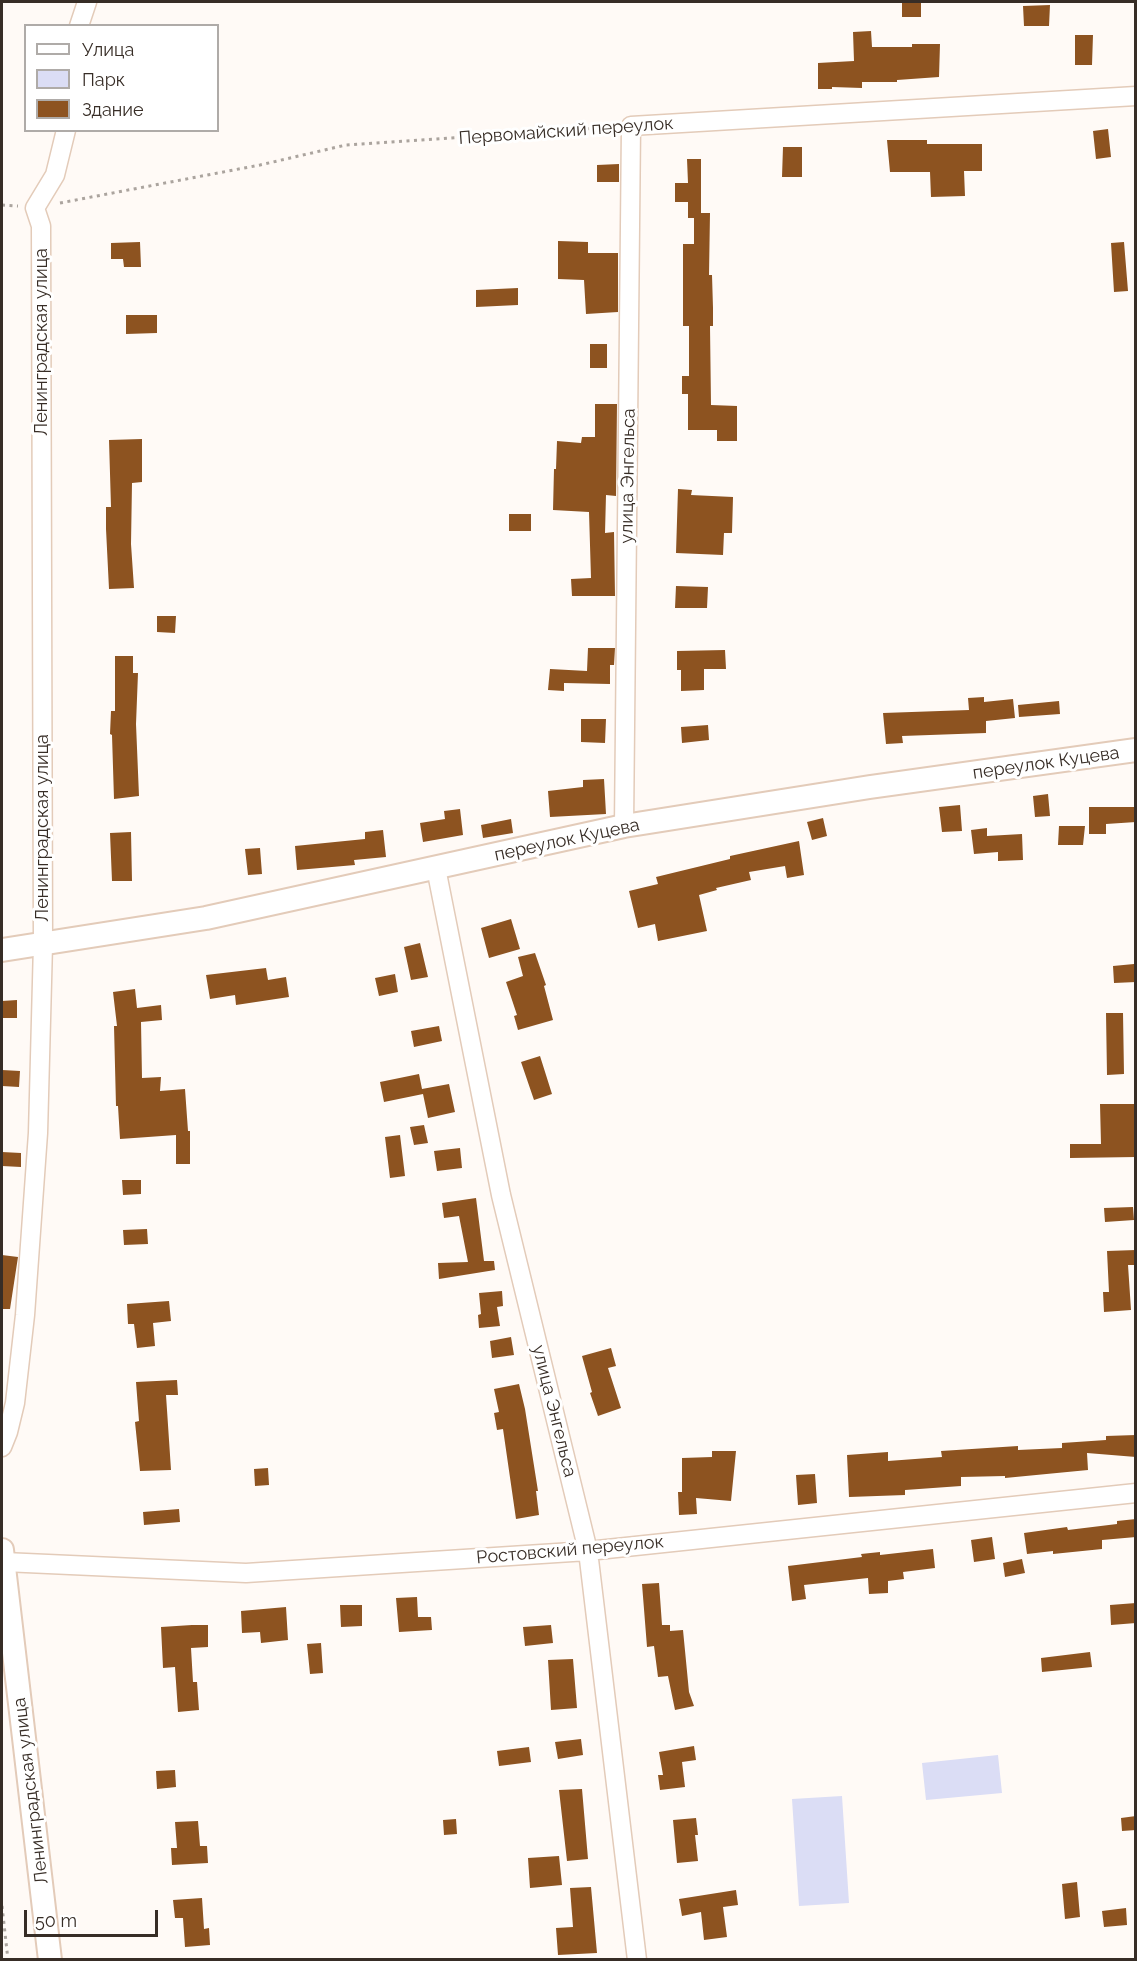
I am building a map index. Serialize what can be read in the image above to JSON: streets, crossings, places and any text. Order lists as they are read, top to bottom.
{
  "streets": {
    "street": [
      "Первомайский переулок",
      "Ленинградская улица",
      "улица Энгельса",
      "переулок Куцева",
      "Ростовский переулок"
    ]
  },
  "crossings": [
    ["Первомайский переулок", "Ленинградская улица"],
    ["Первомайский переулок", "улица Энгельса"],
    ["Ленинградская улица", "переулок Куцева"],
    ["Ленинградская улица", "Ростовский переулок"],
    ["улица Энгельса", "переулок Куцева"],
    ["улица Энгельса", "Ростовский переулок"]
  ],
  "legend": ["Улица", "Парк", "Здание"],
  "scale_bar": "50 m"
}
